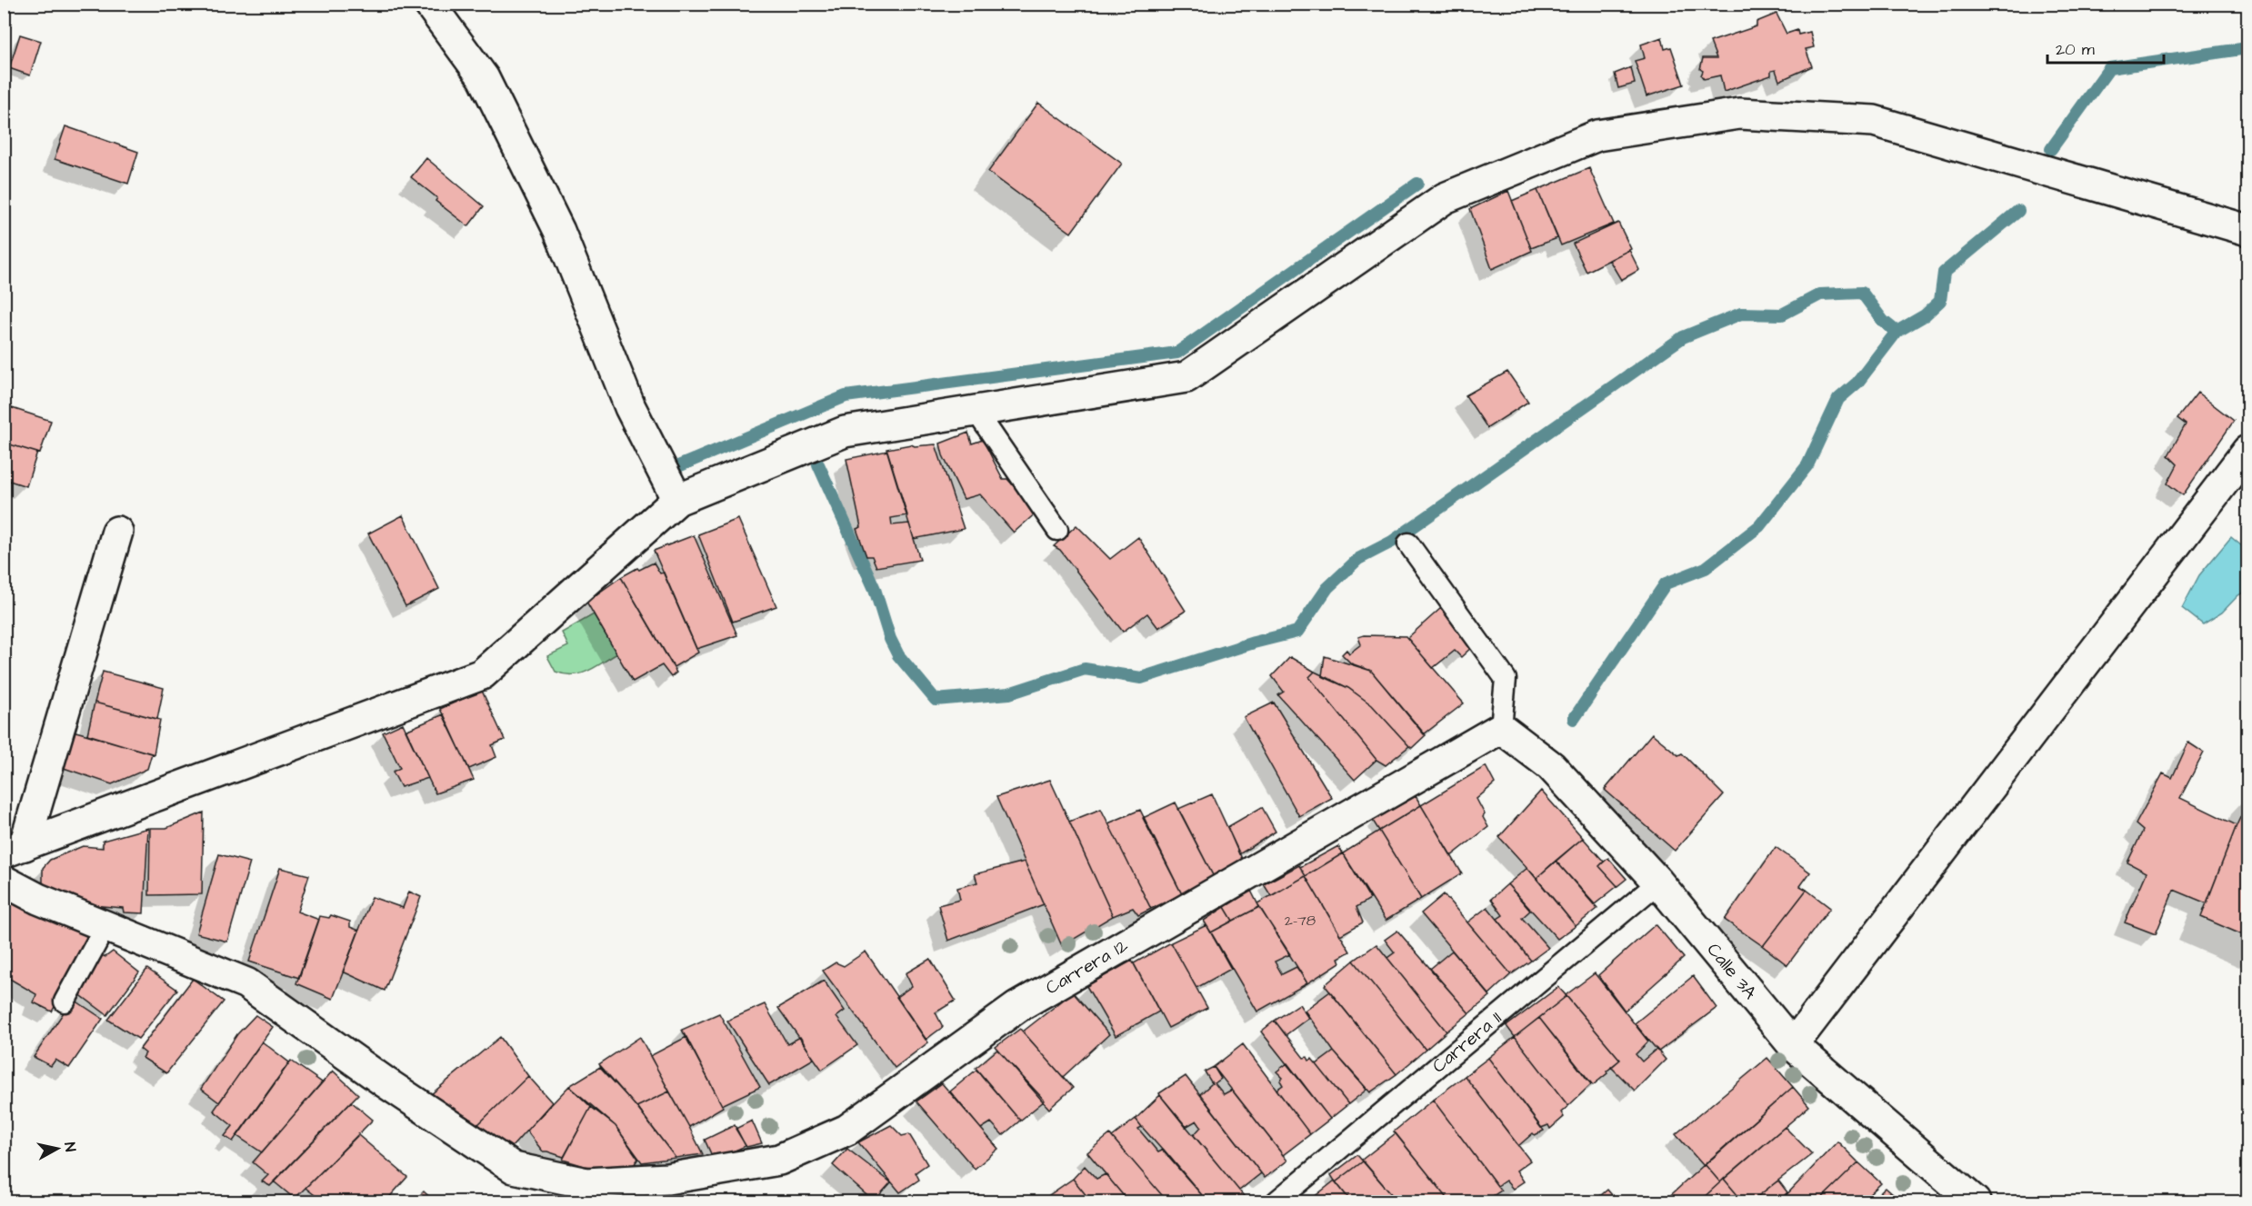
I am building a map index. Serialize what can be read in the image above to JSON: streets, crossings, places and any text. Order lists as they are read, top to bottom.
{
  "streets": {
    "street": ["Carrera 12", "Calle 3A"],
    "lane": ["Carrera 11"]
  },
  "crossings": [
    ["Carrera 12", "Calle 3A"],
    ["Calle 3A", "Carrera 11"]
  ],
  "house_numbers": ["2-78"],
  "scale_bar": "20 m",
  "north": "right"
}
